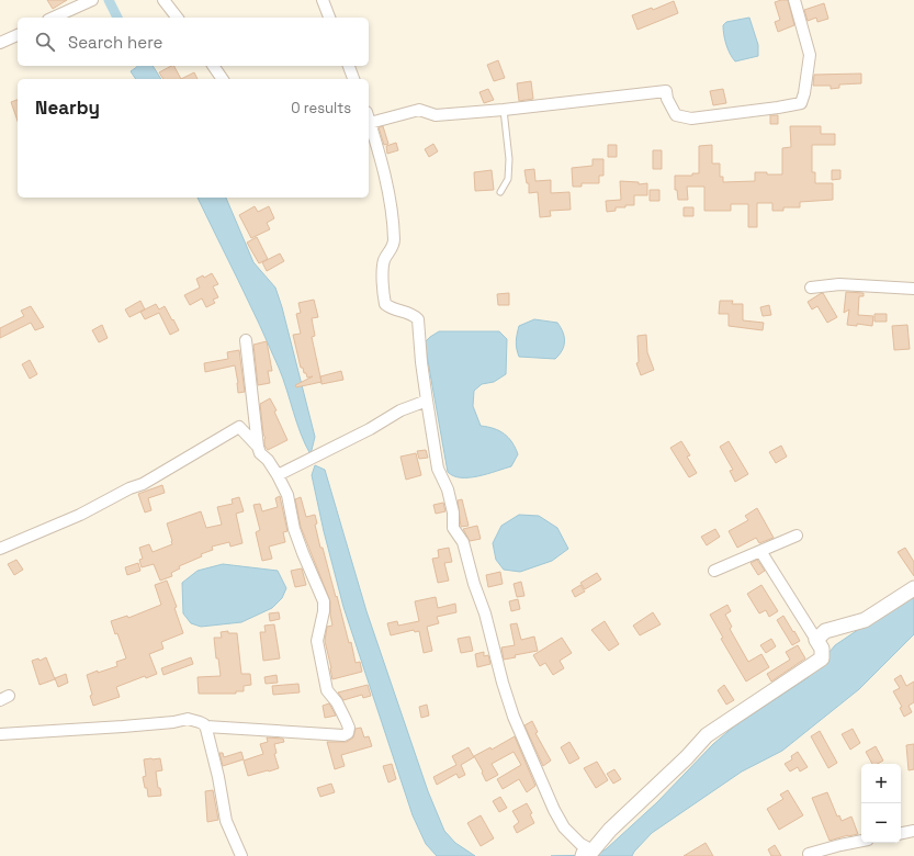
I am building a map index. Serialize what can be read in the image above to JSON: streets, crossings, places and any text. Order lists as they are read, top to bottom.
{
  "page": {
    "search": "Search here",
    "heading": ["Nearby", "0 results"],
    "map_buttons": ["+", "−"]
  }
}
